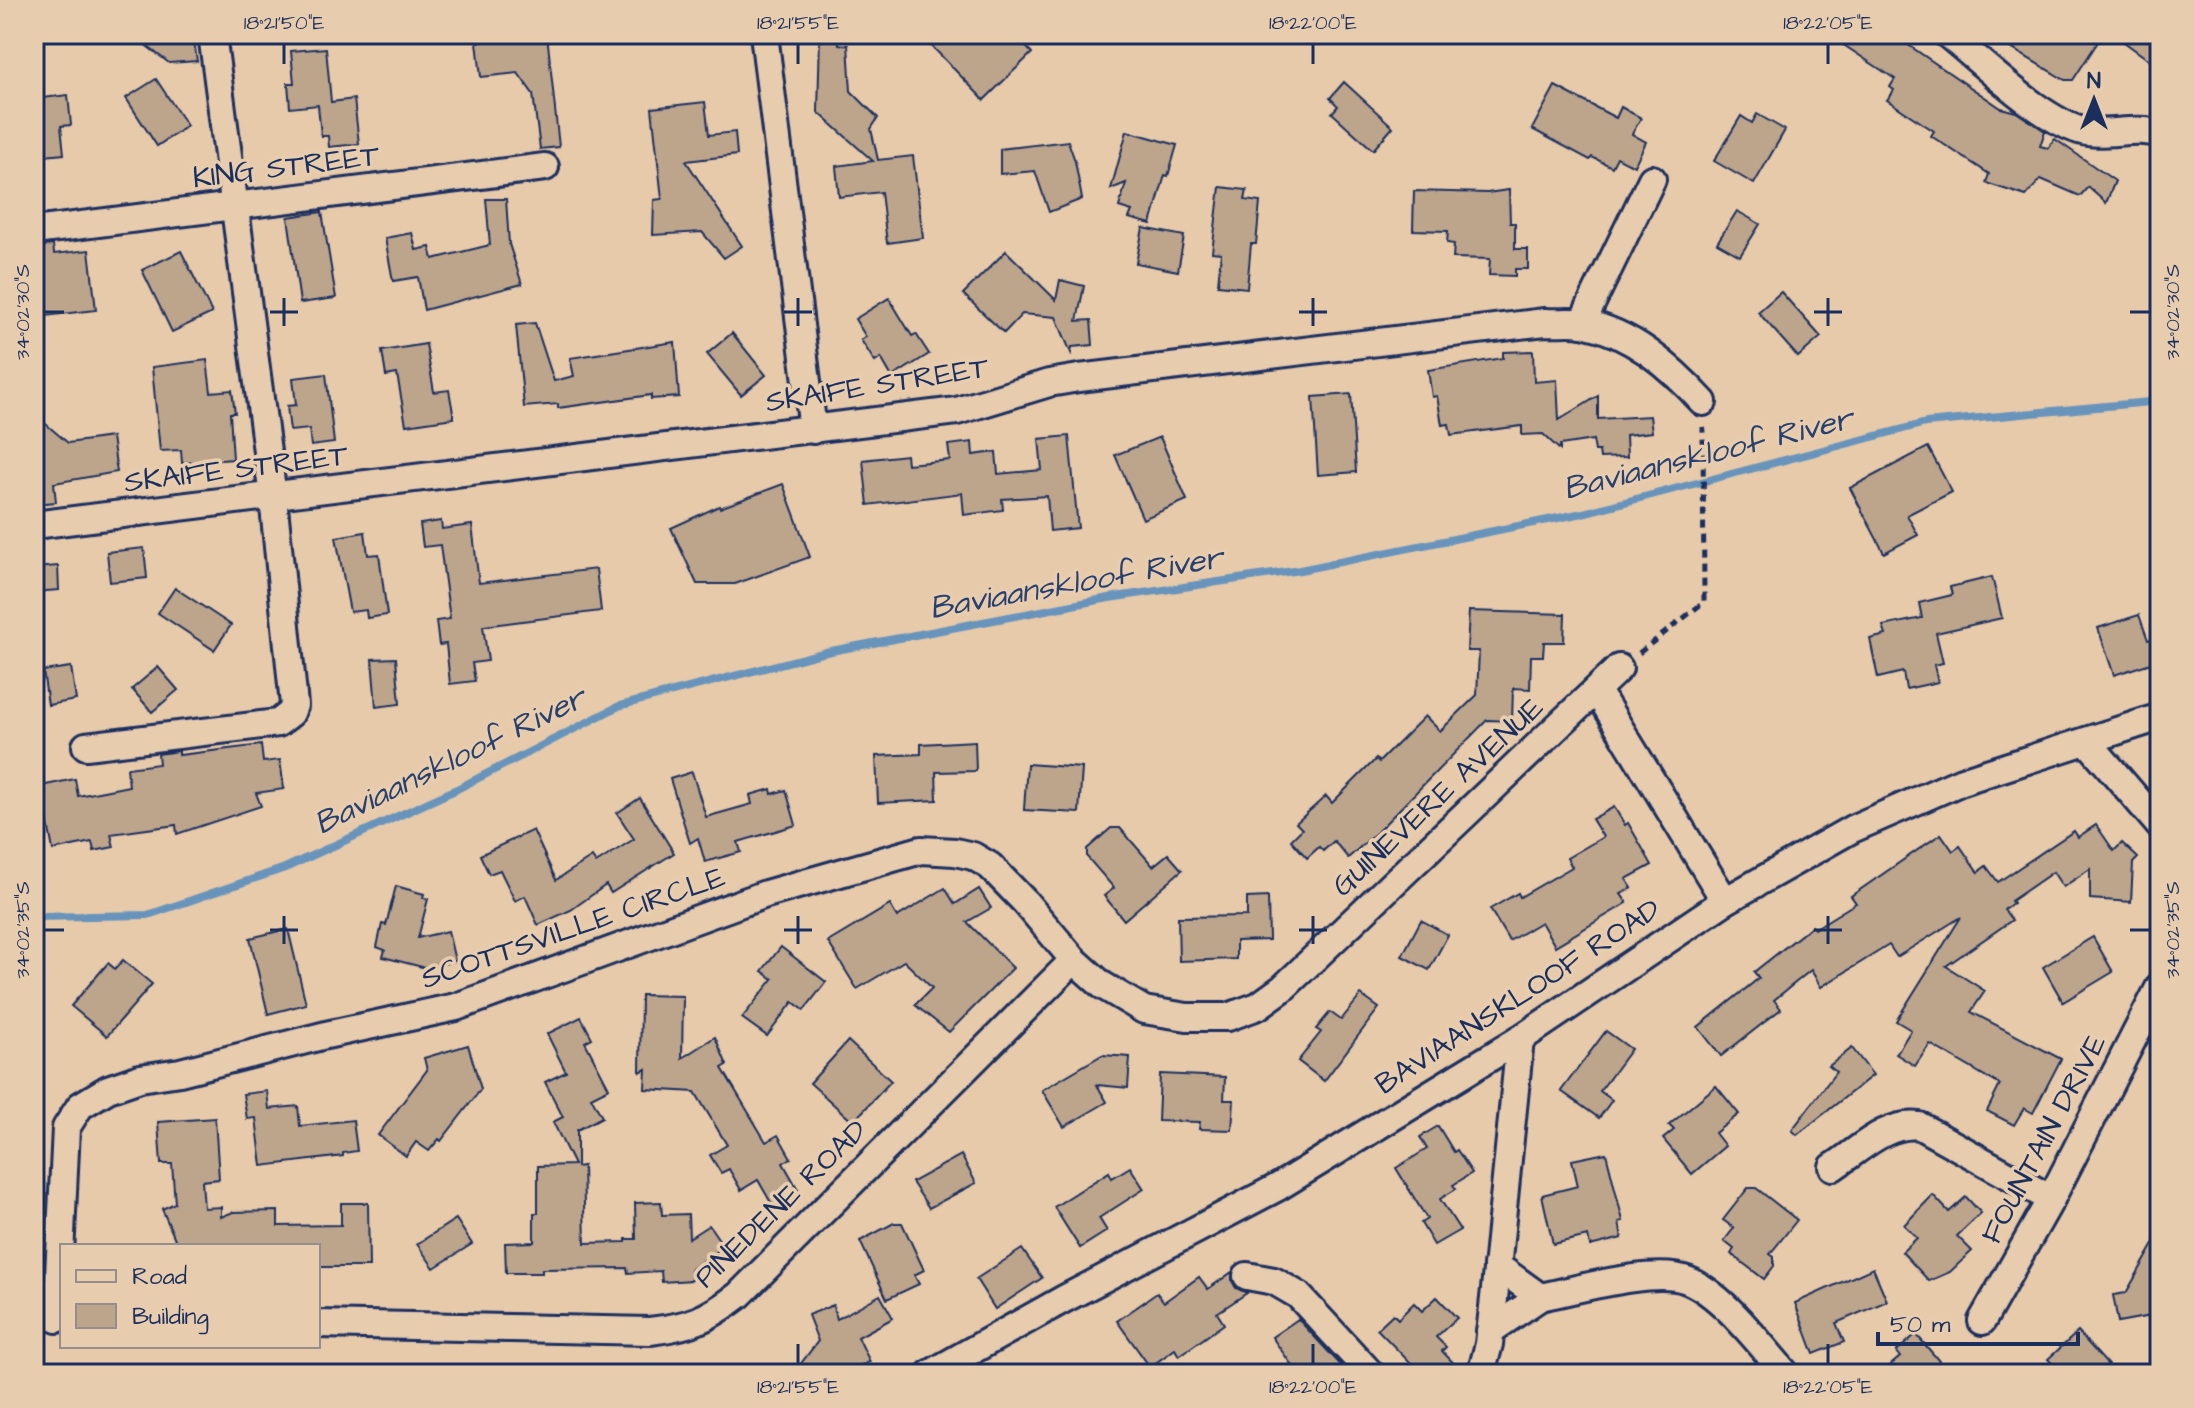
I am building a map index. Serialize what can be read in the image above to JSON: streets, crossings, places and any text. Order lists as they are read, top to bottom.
{
  "streets": {
    "street": [
      "KING STREET",
      "SKAIFE STREET",
      "GUINEVERE AVENUE",
      "SCOTTSVILLE CIRCLE",
      "BAVIAANSKLOOF ROAD",
      "FOUNTAIN DRIVE",
      "PINEDENE ROAD"
    ]
  },
  "crossings": [
    ["GUINEVERE AVENUE", "SCOTTSVILLE CIRCLE"],
    ["GUINEVERE AVENUE", "PINEDENE ROAD"],
    ["SCOTTSVILLE CIRCLE", "PINEDENE ROAD"]
  ],
  "water": ["Baviaanskloof River"],
  "legend": ["Road", "Building"],
  "scale_bar": "50 m",
  "north": "top",
  "coordinates": [
    "18°21'50\"E",
    "18°21'55\"E",
    "18°22'00\"E",
    "18°22'05\"E",
    "34°02'30\"S",
    "34°02'35\"S"
  ]
}
